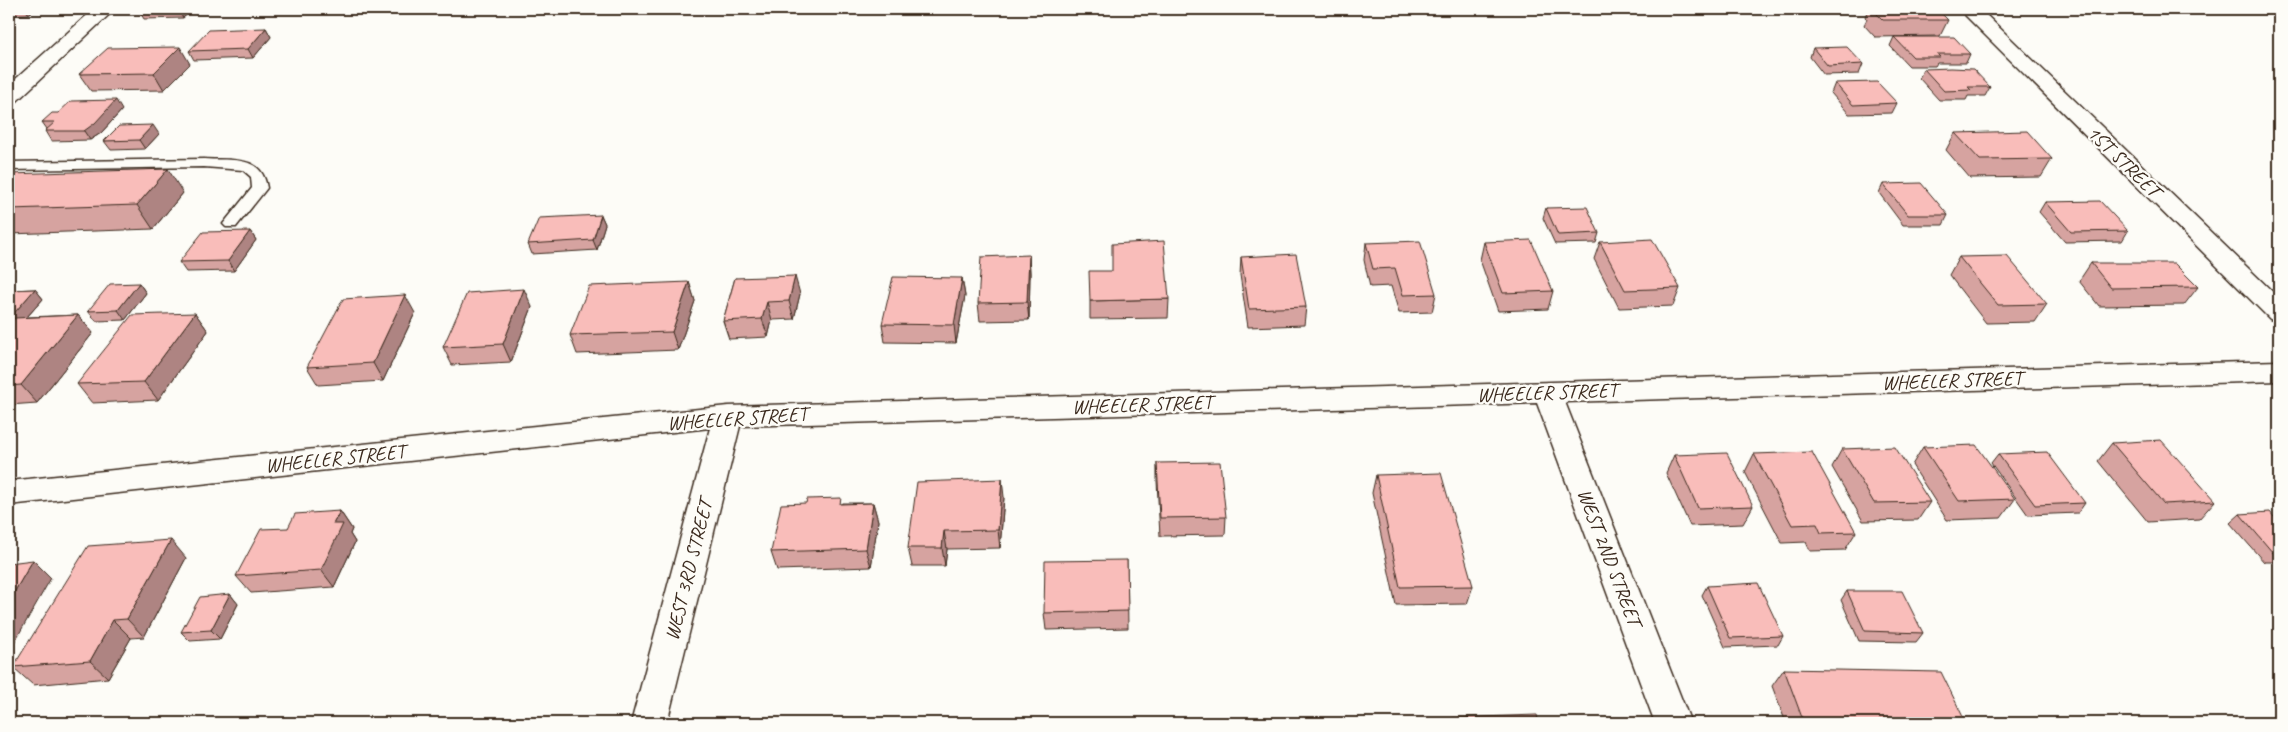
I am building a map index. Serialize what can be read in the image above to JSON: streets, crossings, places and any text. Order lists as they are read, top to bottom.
{
  "streets": {
    "street": [
      "1ST STREET",
      "WHEELER STREET",
      "WEST 2ND STREET",
      "WEST 3RD STREET"
    ]
  },
  "crossings": [
    ["WHEELER STREET", "WEST 2ND STREET"],
    ["WHEELER STREET", "WEST 3RD STREET"]
  ]
}
